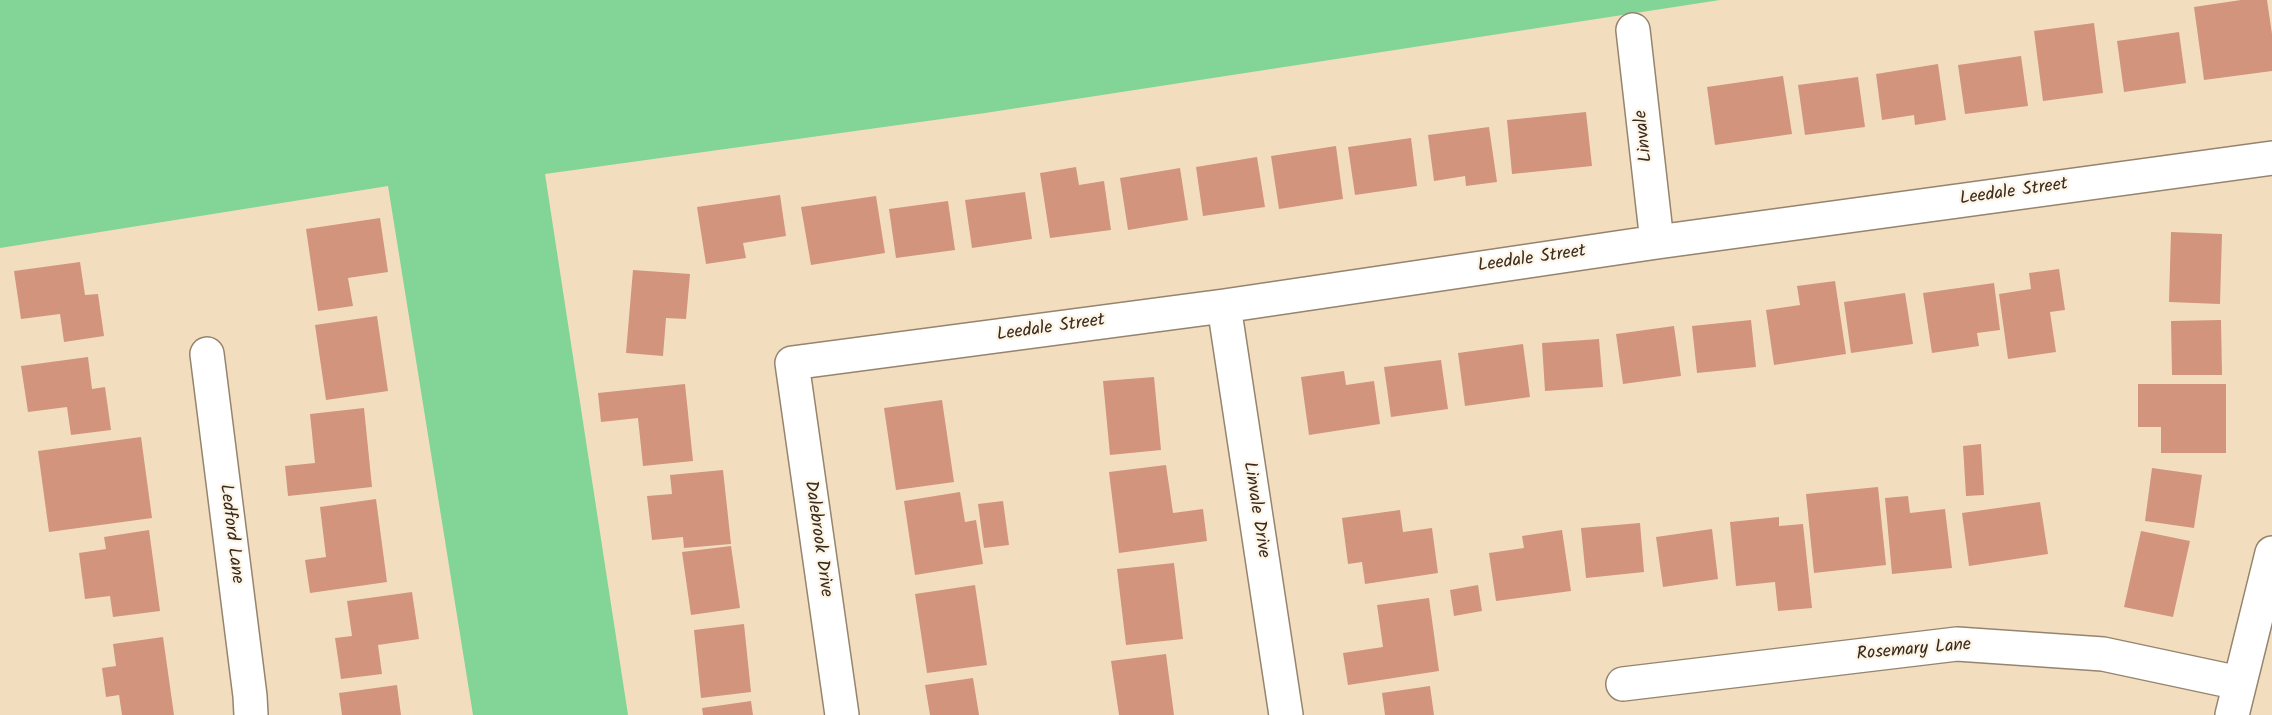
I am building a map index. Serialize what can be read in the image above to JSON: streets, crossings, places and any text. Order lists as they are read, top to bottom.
{
  "streets": {
    "street": [
      "Linvale",
      "Leedale Street",
      "Linvale Drive",
      "Ledford Lane",
      "Dalebrook Drive",
      "Rosemary Lane"
    ]
  },
  "crossings": [
    ["Linvale", "Leedale Street"],
    ["Leedale Street", "Linvale Drive"],
    ["Leedale Street", "Dalebrook Drive"]
  ]
}
